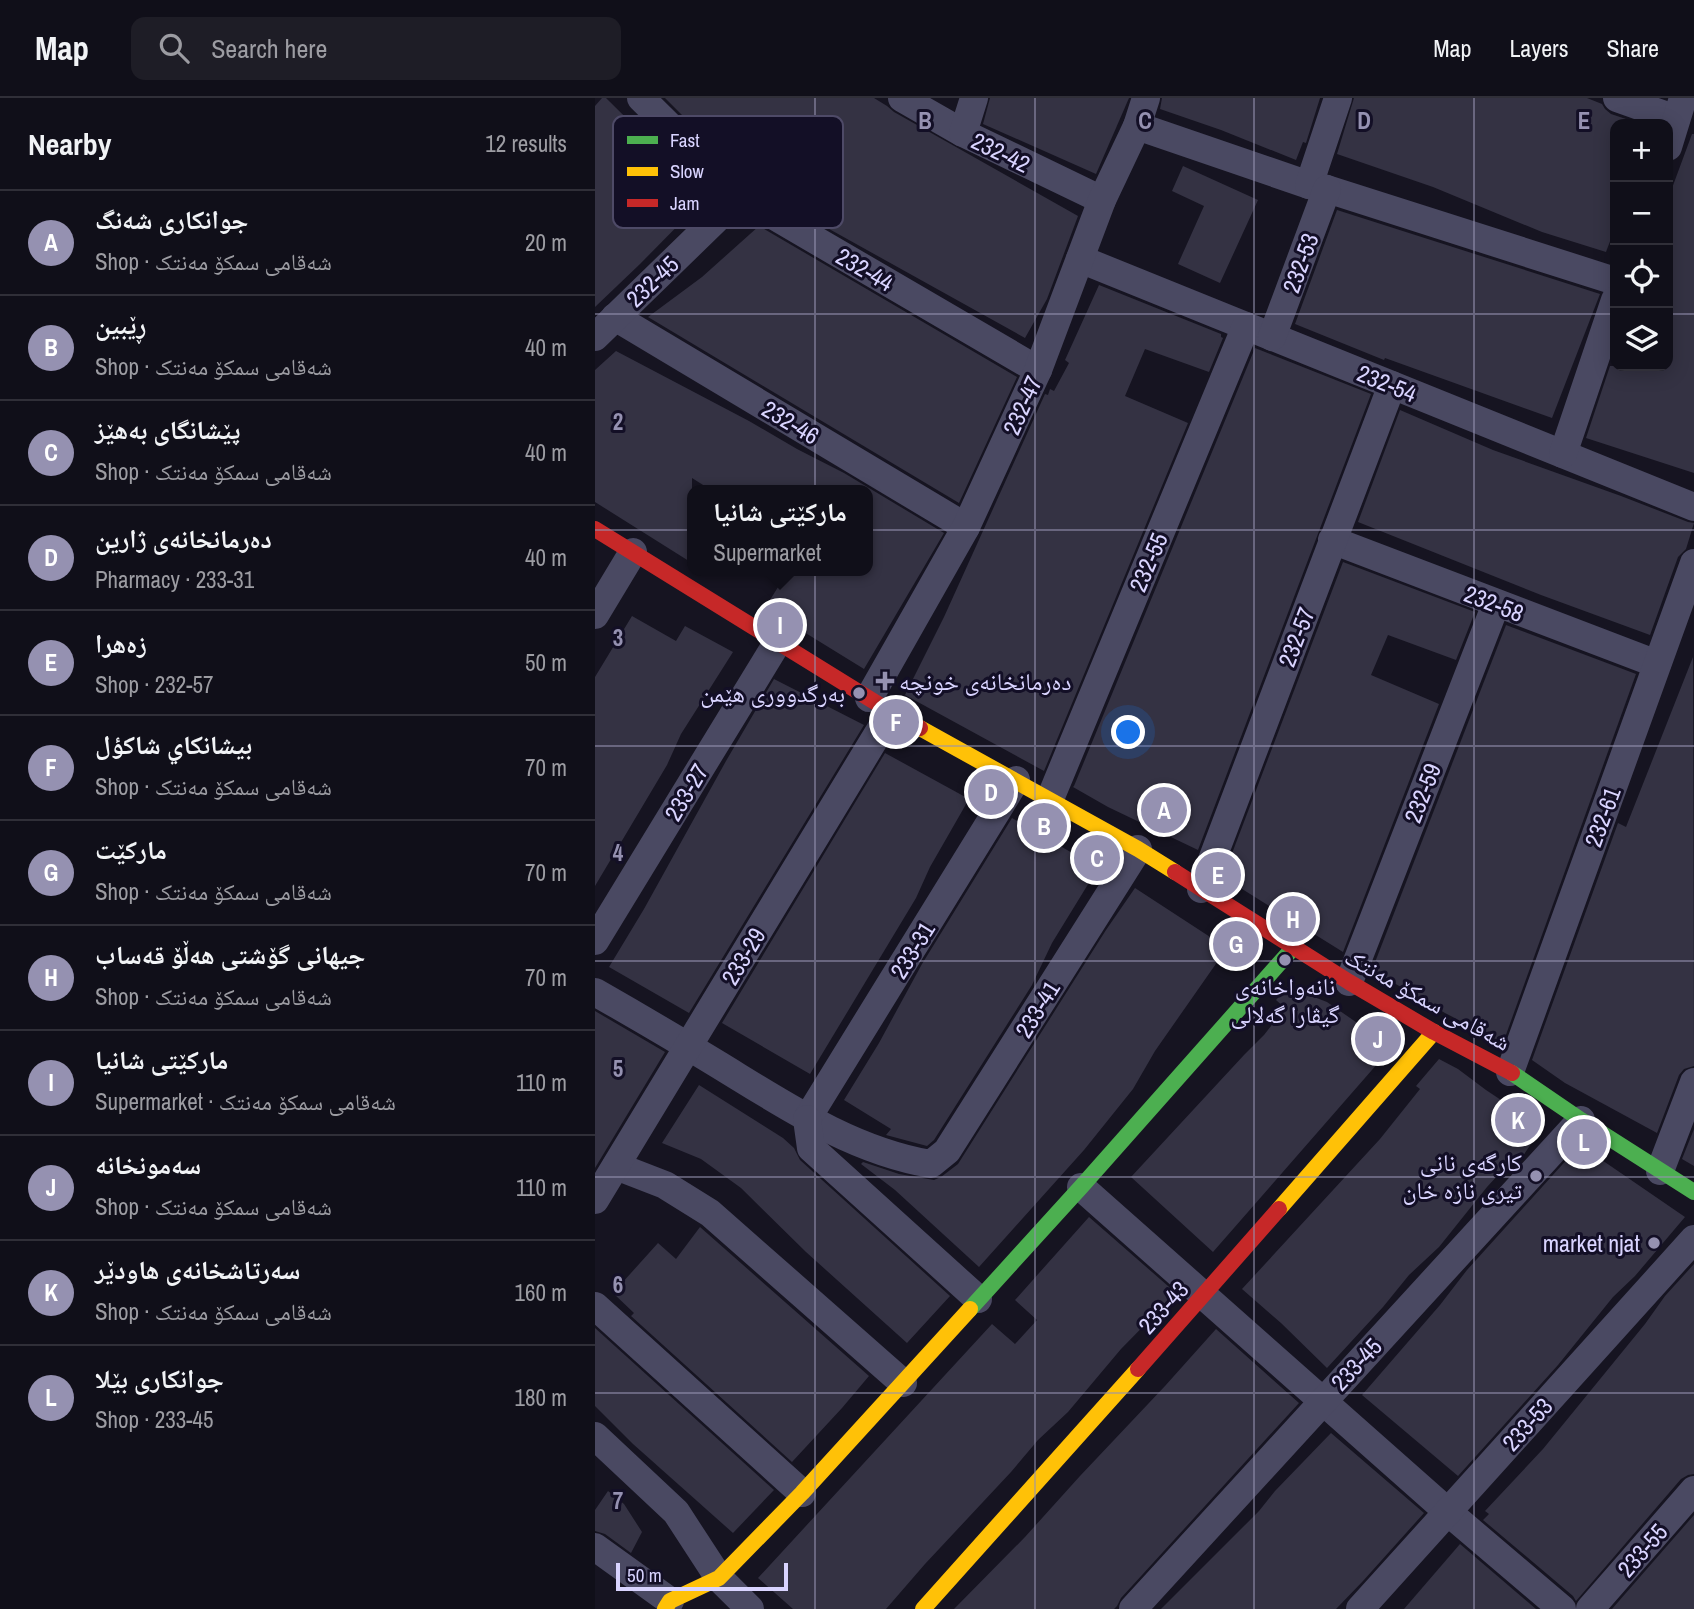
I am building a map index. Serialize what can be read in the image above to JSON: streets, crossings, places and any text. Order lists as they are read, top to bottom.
{
  "streets": {
    "street": [
      "232-42",
      "232-53",
      "232-44",
      "232-45",
      "232-54",
      "232-47",
      "232-46",
      "232-55",
      "232-58",
      "232-57",
      "233-27",
      "232-59",
      "232-61",
      "233-31",
      "233-29",
      "شەقامی سمکۆ مەنتک",
      "233-41",
      "233-43",
      "233-45",
      "233-53",
      "233-55"
    ]
  },
  "crossings": [
    ["232-42", "232-47"],
    ["232-53", "232-54"],
    ["232-44", "232-47"],
    ["232-45", "232-46"],
    ["232-54", "232-47"],
    ["232-54", "232-55"],
    ["232-54", "232-57"],
    ["232-47", "232-46"],
    ["232-47", "233-29"],
    ["232-47", "شەقامی سمکۆ مەنتک"],
    ["232-55", "شەقامی سمکۆ مەنتک"],
    ["232-58", "232-57"],
    ["232-58", "232-59"],
    ["232-58", "232-61"],
    ["232-57", "شەقامی سمکۆ مەنتک"],
    ["233-27", "شەقامی سمکۆ مەنتک"],
    ["232-59", "شەقامی سمکۆ مەنتک"],
    ["232-61", "شەقامی سمکۆ مەنتک"],
    ["233-31", "شەقامی سمکۆ مەنتک"],
    ["233-31", "233-41"],
    ["233-29", "شەقامی سمکۆ مەنتک"],
    ["شەقامی سمکۆ مەنتک", "233-41"],
    ["شەقامی سمکۆ مەنتک", "233-43"],
    ["شەقامی سمکۆ مەنتک", "233-45"]
  ],
  "places": {
    "health": ["دەرمانخانەی خونچە"],
    "other": [
      "بەرگدووری هێمن",
      "نانەواخانەی گیڤارا گەلالی",
      "کارگەی نانی تیری نازە خان",
      "market njat"
    ]
  },
  "legend": ["Fast", "Slow", "Jam"],
  "scale_bar": "50 m",
  "page": {
    "header": "Map",
    "search": "Search here",
    "nav": ["Map", "Layers", "Share"],
    "heading": ["Nearby", "12 results"],
    "map_buttons": ["+", "−"],
    "list": [
      {
        "mark": "A",
        "name": "جوانکاری شەنگ",
        "note": "Shop · شەقامی سمکۆ مەنتک",
        "value": "20 m"
      },
      {
        "mark": "B",
        "name": "ڕێبین",
        "note": "Shop · شەقامی سمکۆ مەنتک",
        "value": "40 m"
      },
      {
        "mark": "C",
        "name": "پێشانگای بەهێز",
        "note": "Shop · شەقامی سمکۆ مەنتک",
        "value": "40 m"
      },
      {
        "mark": "D",
        "name": "دەرمانخانەی ژارین",
        "note": "Pharmacy · 233-31",
        "value": "40 m"
      },
      {
        "mark": "E",
        "name": "زەهرا",
        "note": "Shop · 232-57",
        "value": "50 m"
      },
      {
        "mark": "F",
        "name": "بيشانكاي شاكؤل",
        "note": "Shop · شەقامی سمکۆ مەنتک",
        "value": "70 m"
      },
      {
        "mark": "G",
        "name": "مارکێت",
        "note": "Shop · شەقامی سمکۆ مەنتک",
        "value": "70 m"
      },
      {
        "mark": "H",
        "name": "جیهانی گۆشتی هەڵۆ قەساب",
        "note": "Shop · شەقامی سمکۆ مەنتک",
        "value": "70 m"
      },
      {
        "mark": "I",
        "name": "مارکێتی شانیا",
        "note": "Supermarket · شەقامی سمکۆ مەنتک",
        "value": "110 m"
      },
      {
        "mark": "J",
        "name": "سەمونخانە",
        "note": "Shop · شەقامی سمکۆ مەنتک",
        "value": "110 m"
      },
      {
        "mark": "K",
        "name": "سەرتاشخانەی هاودێر",
        "note": "Shop · شەقامی سمکۆ مەنتک",
        "value": "160 m"
      },
      {
        "mark": "L",
        "name": "جوانکاری بێلا",
        "note": "Shop · 233-45",
        "value": "180 m"
      }
    ],
    "popup": ["مارکێتی شانیا", "Supermarket"],
    "pins": [
      "I",
      "F",
      "D",
      "A",
      "B",
      "C",
      "E",
      "H",
      "G",
      "J",
      "K",
      "L"
    ],
    "scale": "50 m"
  },
  "grid": {
    "columns": [
      "B",
      "C",
      "D",
      "E"
    ],
    "rows": [
      "2",
      "3",
      "4",
      "5",
      "6",
      "7"
    ]
  }
}
